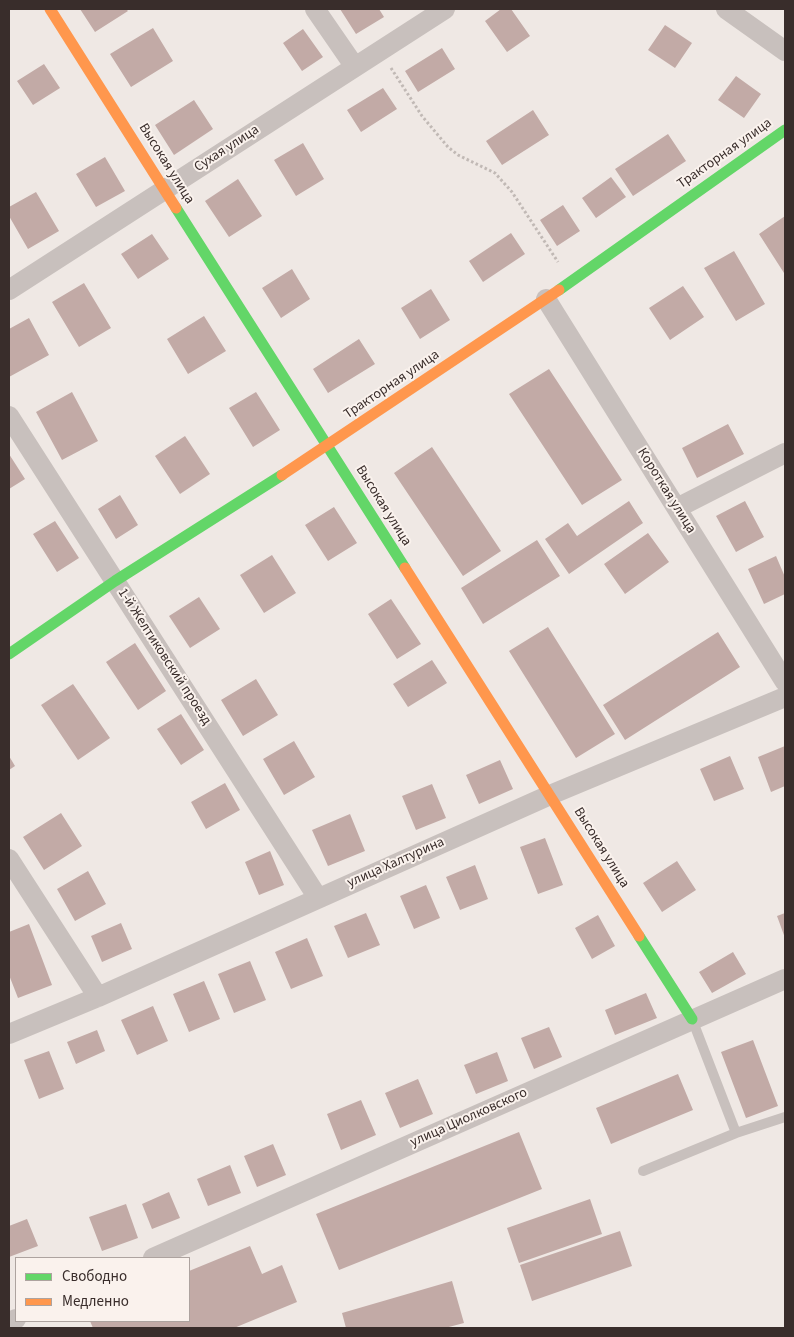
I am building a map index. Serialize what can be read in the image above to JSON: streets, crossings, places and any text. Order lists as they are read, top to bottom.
{
  "streets": {
    "street": [
      "Сухая улица",
      "Тракторная улица",
      "Высокая улица",
      "Короткая улица",
      "1-й Желтиковский проезд",
      "улица Халтурина",
      "улица Циолковского"
    ]
  },
  "crossings": [
    ["Сухая улица", "Высокая улица"],
    ["Тракторная улица", "Высокая улица"],
    ["Тракторная улица", "Короткая улица"],
    ["Тракторная улица", "1-й Желтиковский проезд"],
    ["Высокая улица", "улица Халтурина"],
    ["Высокая улица", "улица Циолковского"],
    ["1-й Желтиковский проезд", "улица Халтурина"]
  ],
  "legend": ["Свободно", "Медленно"]
}
